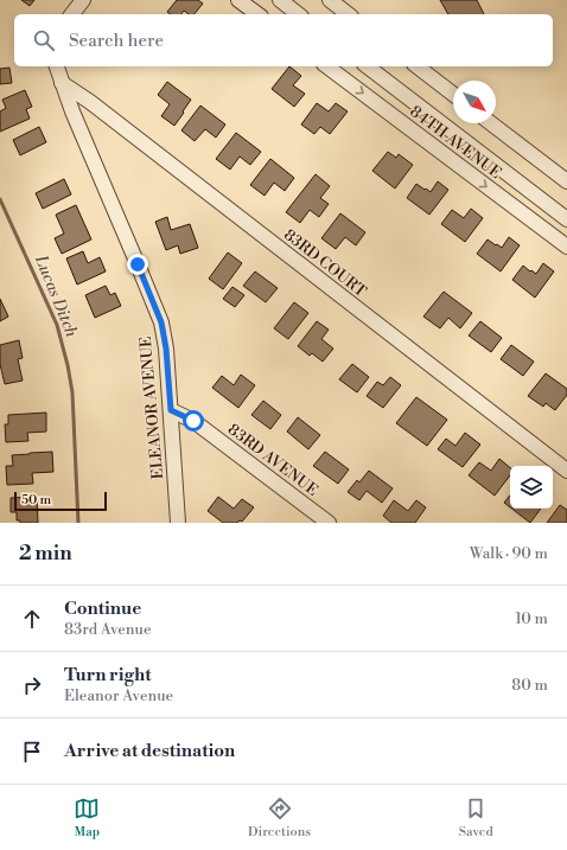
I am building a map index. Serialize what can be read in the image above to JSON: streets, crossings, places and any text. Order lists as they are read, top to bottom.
{
  "streets": {
    "street": [
      "84TH AVENUE",
      "83RD COURT",
      "ELEANOR AVENUE",
      "83RD AVENUE"
    ]
  },
  "crossings": [
    ["83RD COURT", "ELEANOR AVENUE"],
    ["ELEANOR AVENUE", "83RD AVENUE"]
  ],
  "water": ["Lucas Ditch"],
  "scale_bar": "50 m",
  "north": "bottom right",
  "page": {
    "search": "Search here",
    "scale": "50 m",
    "heading": ["2 min", "Walk · 90 m"],
    "list": [
      ["Continue", "83rd Avenue", "10 m"],
      ["Turn right", "Eleanor Avenue", "80 m"],
      "Arrive at destination"
    ],
    "nav": ["Map", "Directions", "Saved"]
  }
}
